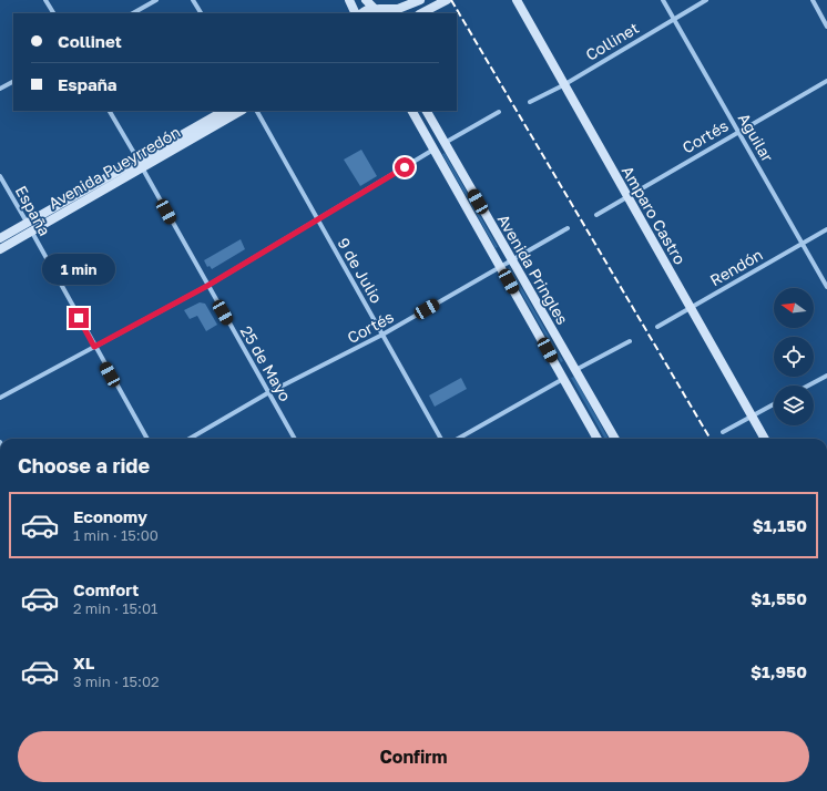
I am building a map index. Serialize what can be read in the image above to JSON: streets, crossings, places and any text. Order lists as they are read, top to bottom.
{
  "streets": {
    "street": [
      "Collinet",
      "Cortés",
      "Aguilar",
      "Avenida Pueyrredón",
      "España",
      "Amparo Castro",
      "Rendón",
      "Avenida Pringles",
      "9 de Julio",
      "25 de Mayo"
    ]
  },
  "crossings": [
    ["Collinet", "Aguilar"],
    ["Collinet", "Amparo Castro"],
    ["Cortés", "Aguilar"],
    ["Cortés", "Amparo Castro"],
    ["Cortés", "Avenida Pringles"],
    ["Cortés", "9 de Julio"],
    ["Cortés", "25 de Mayo"],
    ["Aguilar", "Rendón"],
    ["Avenida Pueyrredón", "España"],
    ["Avenida Pueyrredón", "25 de Mayo"],
    ["Amparo Castro", "Rendón"]
  ],
  "north": "left",
  "page": {
    "banner": ["Collinet", "España"],
    "bubble": "1 min",
    "heading": "Choose a ride",
    "list": [
      {
        "name": "Economy",
        "note": "1 min · 15:00",
        "value": "$1,150"
      },
      {
        "name": "Comfort",
        "note": "2 min · 15:01",
        "value": "$1,550"
      },
      {
        "name": "XL",
        "note": "3 min · 15:02",
        "value": "$1,950"
      }
    ],
    "buttons": "Confirm"
  }
}
